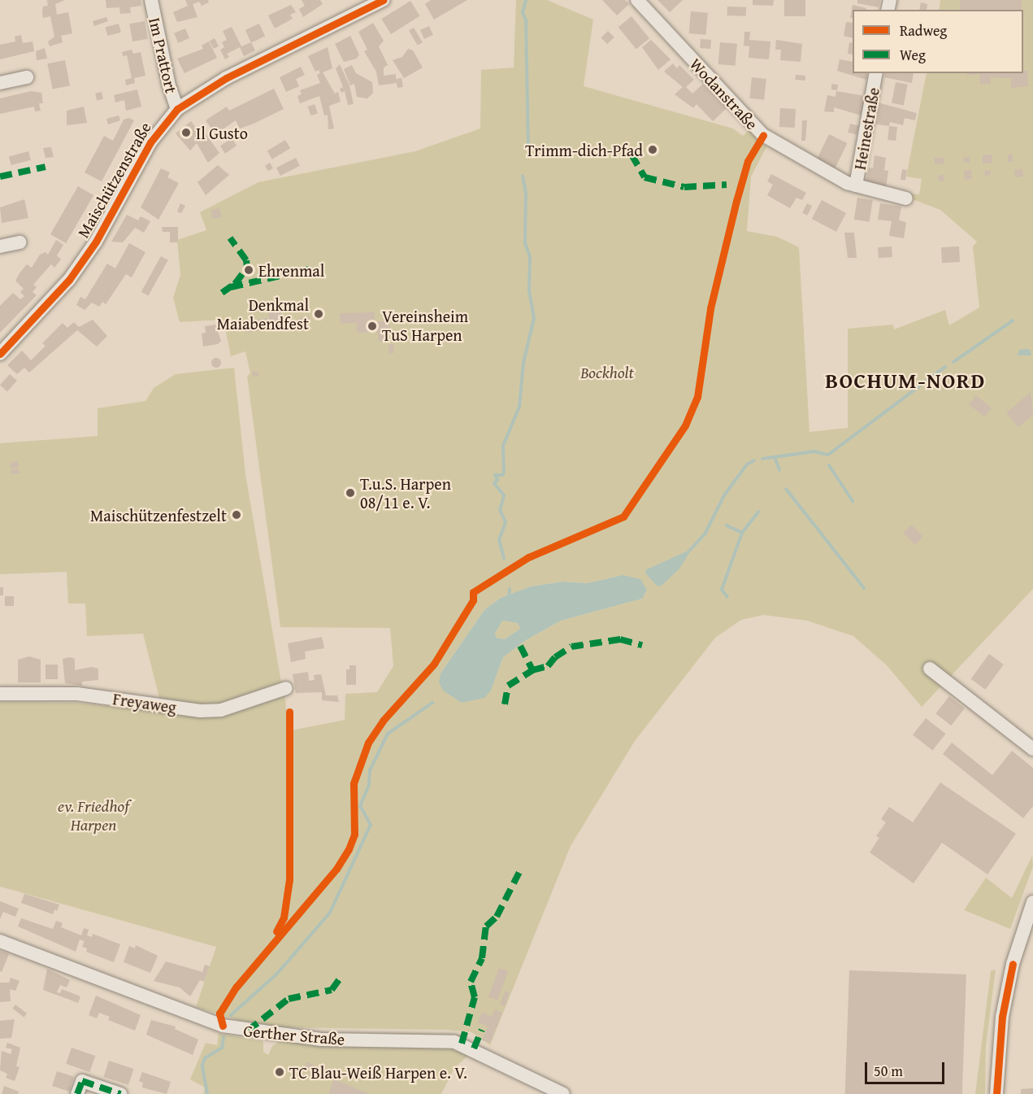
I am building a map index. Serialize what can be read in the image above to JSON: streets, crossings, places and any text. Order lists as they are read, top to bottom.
{
  "streets": {
    "street": [
      "Im Prattort",
      "Wodanstraße",
      "Heinestraße",
      "Maischützenstraße",
      "Freyaweg",
      "Gerther Straße"
    ]
  },
  "crossings": [
    ["Im Prattort", "Maischützenstraße"],
    ["Wodanstraße", "Heinestraße"]
  ],
  "districts": ["BOCHUM-NORD"],
  "parks": ["Bockholt", "ev. Friedhof Harpen"],
  "places": [
    "Il Gusto",
    "Trimm-dich-Pfad",
    "Ehrenmal",
    "Denkmal Maiabendfest",
    "Vereinsheim TuS Harpen",
    "T.u.S. Harpen 08/11 e. V.",
    "Maischützenfestzelt",
    "TC Blau-Weiß Harpen e. V."
  ],
  "legend": ["Radweg", "Weg"],
  "scale_bar": "50 m"
}
